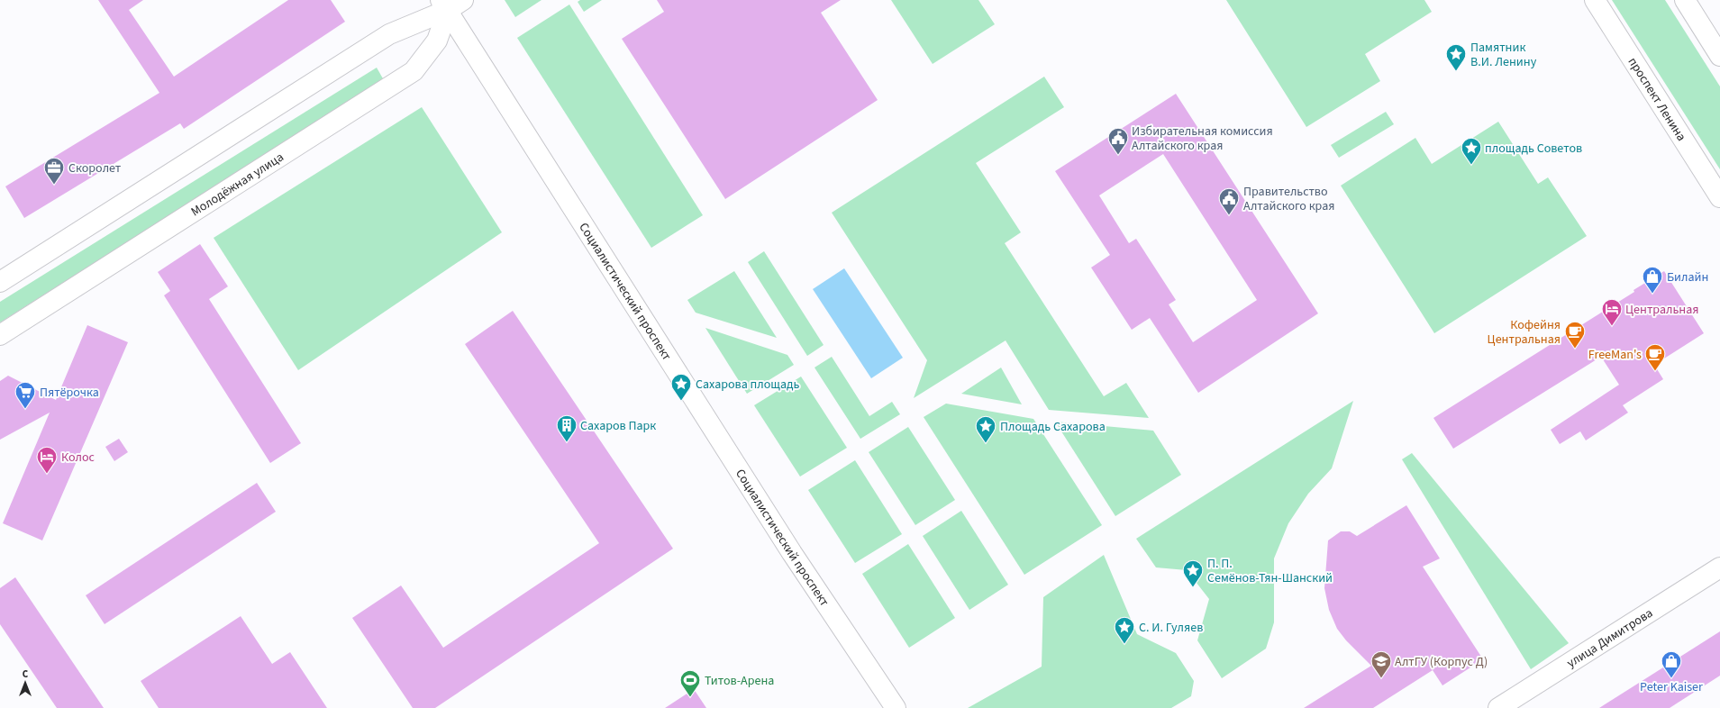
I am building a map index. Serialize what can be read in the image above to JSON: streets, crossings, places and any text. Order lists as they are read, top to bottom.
{
  "streets": {
    "street": [
      "проспект Ленина",
      "Молодёжная улица",
      "Социалистический проспект",
      "улица Димитрова"
    ]
  },
  "crossings": [
    ["Молодёжная улица", "Социалистический проспект"]
  ],
  "places": {
    "place": [
      "Памятник В.И. Ленину",
      "площадь Советов",
      "Сахарова площадь",
      "Площадь Сахарова",
      "П. П. Семёнов-Тян-Шанский",
      "С. И. Гуляев"
    ],
    "public building": ["Избирательная комиссия Алтайского края", "Правительство Алтайского края"],
    "office": ["Скоролет"],
    "shop": ["Билайн", "Peter Kaiser"],
    "hotel": ["Центральная", "Колос"],
    "cafe": ["Кофейня Центральная", "FreeMan's"],
    "supermarket": ["Пятёрочка"],
    "building": ["Сахаров Парк"],
    "school or university": ["АлтГУ (Корпус Д)"],
    "sports": ["Титов-Арена"]
  },
  "north": "top"
}
